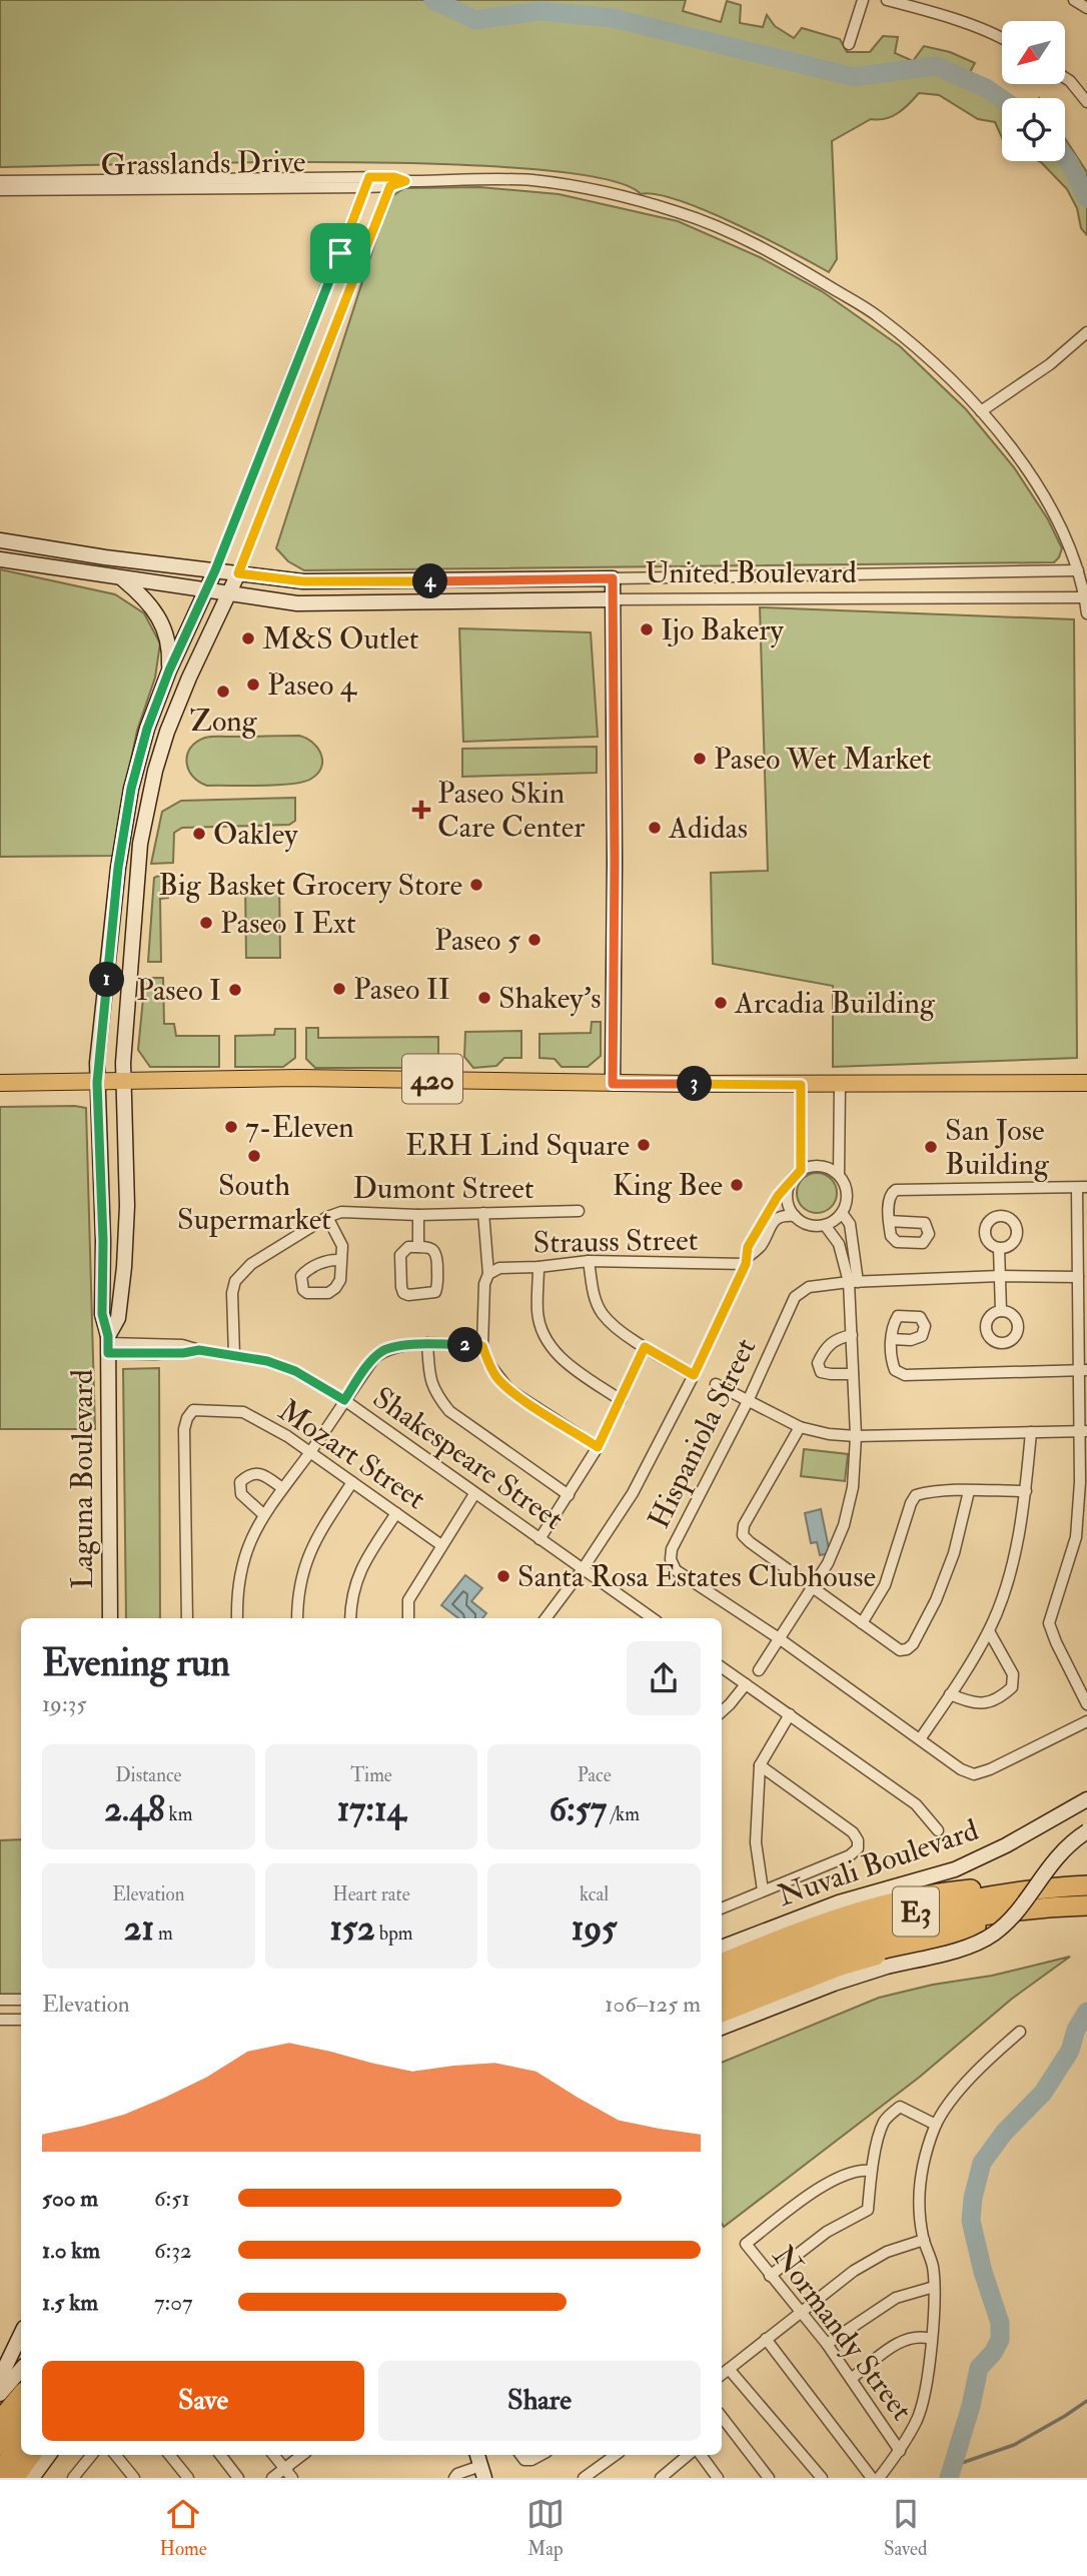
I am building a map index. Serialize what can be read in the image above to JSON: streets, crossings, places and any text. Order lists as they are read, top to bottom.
{
  "streets": {
    "highway": ["E3"],
    "main road": [
      "United Boulevard",
      "420",
      "Laguna Boulevard",
      "Nuvali Boulevard"
    ],
    "street": [
      "Grasslands Drive",
      "Dumont Street",
      "Strauss Street",
      "Hispaniola Street",
      "Mozart Street",
      "Shakespeare Street",
      "Normandy Street"
    ]
  },
  "crossings": [
    ["Grasslands Drive", "United Boulevard"],
    ["United Boulevard", "Laguna Boulevard"],
    ["420", "Laguna Boulevard"],
    ["Dumont Street", "Shakespeare Street"],
    ["Shakespeare Street", "Laguna Boulevard"]
  ],
  "places": {
    "other": [
      "Ijo Bakery",
      "M&S Outlet",
      "Paseo 4",
      "Zong",
      "Paseo Wet Market",
      "Adidas",
      "Oakley",
      "Big Basket Grocery Store",
      "Paseo I Ext",
      "Paseo 5",
      "Paseo II",
      "Paseo I",
      "Shakey's",
      "Arcadia Building",
      "7-Eleven",
      "ERH Lind Square",
      "San Jose Building",
      "South Supermarket",
      "King Bee",
      "Santa Rosa Estates Clubhouse"
    ],
    "health": ["Paseo Skin Care Center"]
  },
  "north": "bottom left",
  "page": {
    "pins": [
      "4",
      "1",
      "3",
      "2"
    ],
    "heading": ["Evening run", "19:35"],
    "stats": [
      ["Distance", "2.48 km"],
      ["Time", "17:14"],
      ["Pace", "6:57 /km"],
      ["Elevation", "21 m"],
      ["Heart rate", "152 bpm"],
      ["kcal", "195"]
    ],
    "chart": ["Elevation", "106–125 m"],
    "list": [
      {
        "name": "500 m",
        "note": "6:51"
      },
      {
        "name": "1.0 km",
        "note": "6:32"
      },
      {
        "name": "1.5 km",
        "note": "7:07"
      }
    ],
    "buttons": ["Save", "Share"],
    "tabs": ["Home", "Map", "Saved"]
  }
}
